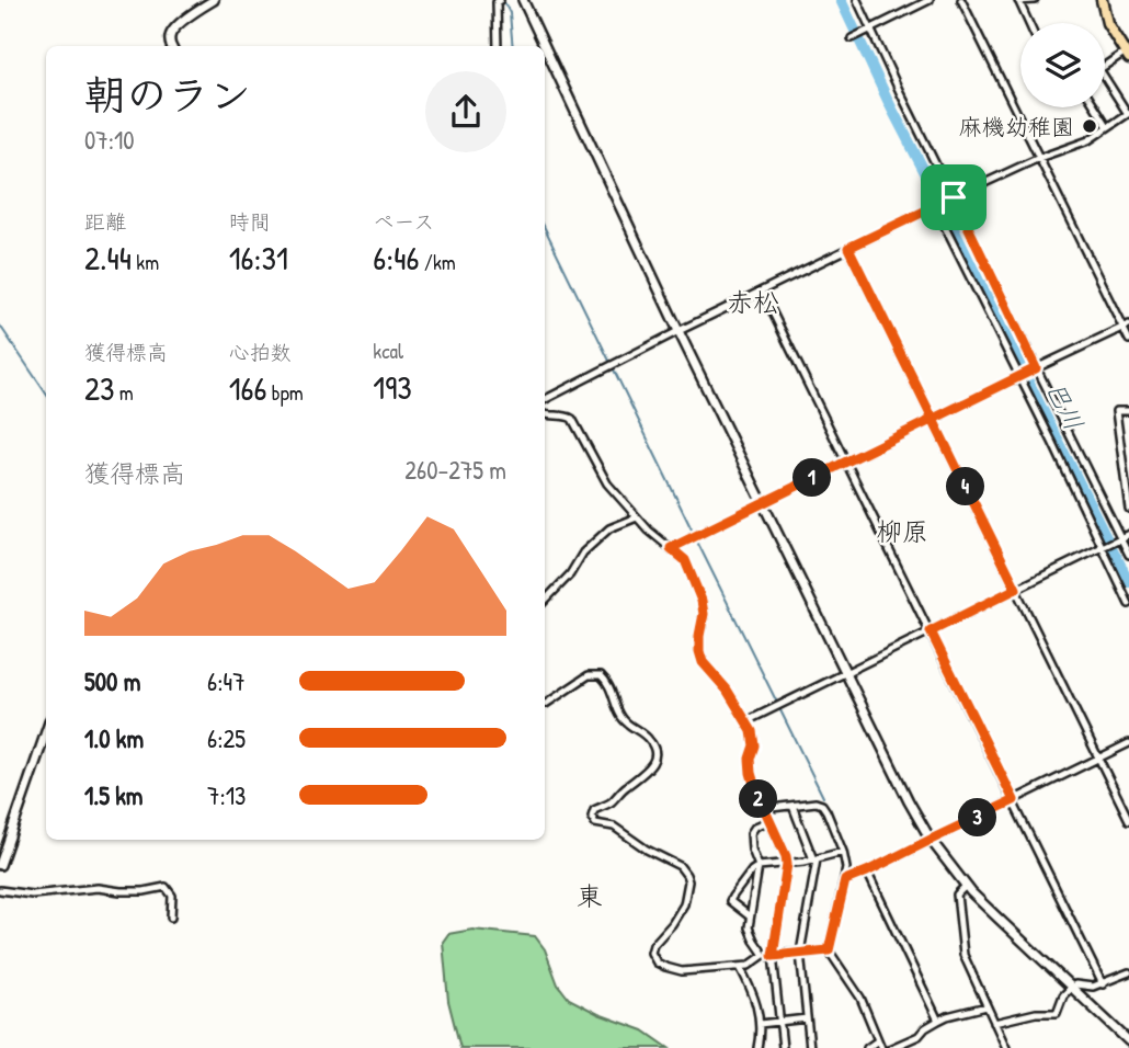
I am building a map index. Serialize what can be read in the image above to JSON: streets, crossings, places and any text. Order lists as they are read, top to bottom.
{
  "districts": ["赤松", "柳原", "東"],
  "water": ["巴川"],
  "places": ["麻機幼稚園"],
  "page": {
    "heading": ["朝のラン", "07:10"],
    "stats": [
      ["距離", "2.44 km"],
      ["時間", "16:31"],
      ["ペース", "6:46 /km"],
      ["獲得標高", "23 m"],
      ["心拍数", "166 bpm"],
      ["kcal", "193"]
    ],
    "chart": ["獲得標高", "260–275 m"],
    "pins": [
      "1",
      "4",
      "2",
      "3"
    ],
    "list": [
      {
        "name": "500 m",
        "note": "6:47"
      },
      {
        "name": "1.0 km",
        "note": "6:25"
      },
      {
        "name": "1.5 km",
        "note": "7:13"
      }
    ]
  }
}
